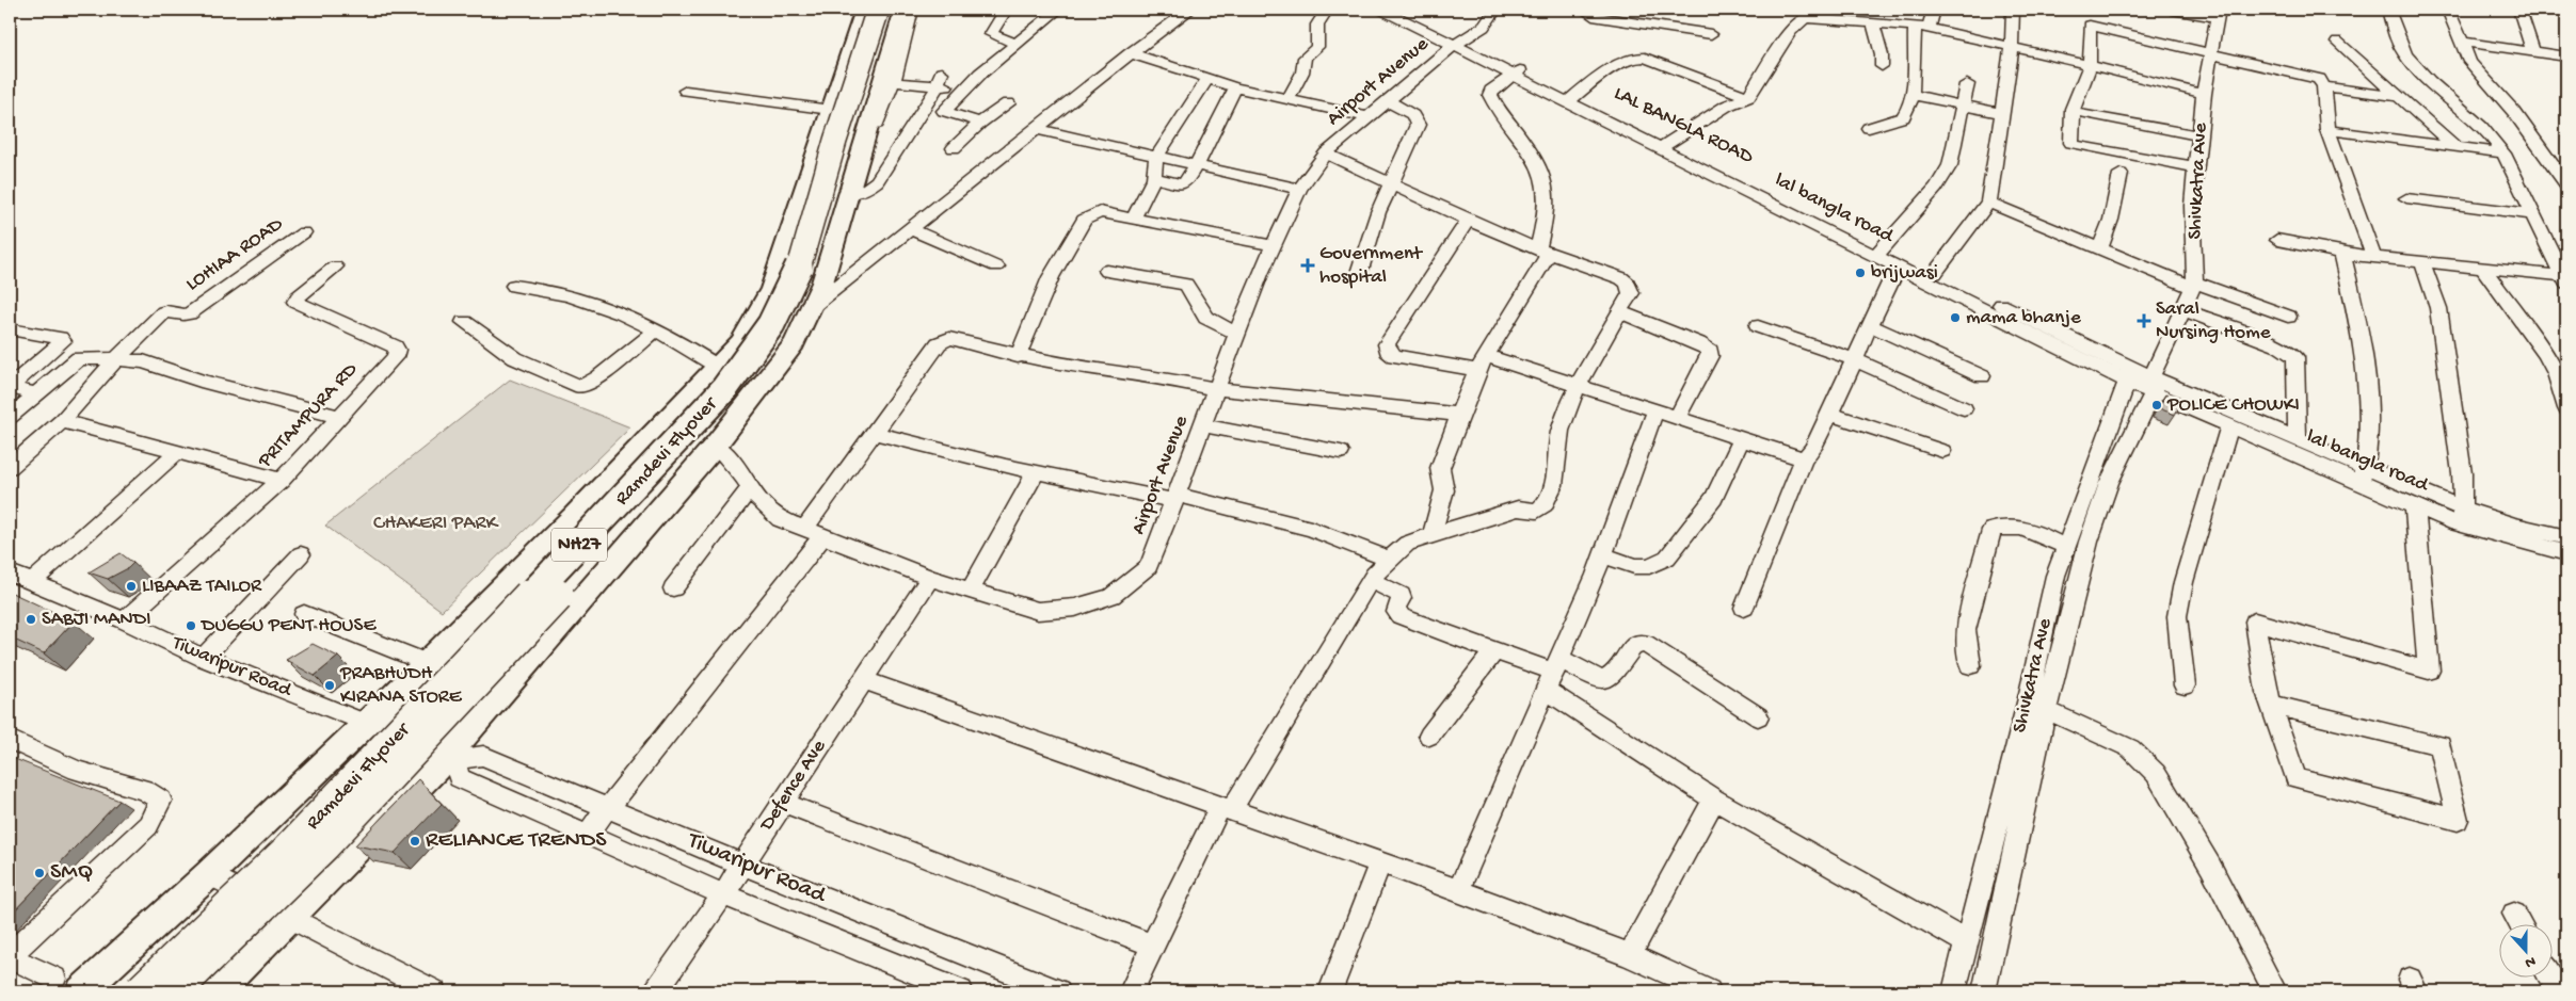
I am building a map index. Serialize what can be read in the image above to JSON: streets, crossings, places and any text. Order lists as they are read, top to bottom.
{
  "streets": {
    "highway": ["Ramdevi Flyover", "NH27"],
    "street": [
      "Airport Avenue",
      "LAL BANGLA ROAD",
      "Shivkatra Ave",
      "lal bangla road",
      "LOHIAA ROAD",
      "PRITAMPURA RD",
      "Tiwaripur Road",
      "Defence Ave"
    ]
  },
  "crossings": [
    ["Airport Avenue", "LAL BANGLA ROAD"],
    ["Airport Avenue", "Defence Ave"],
    ["LAL BANGLA ROAD", "Shivkatra Ave"],
    ["LAL BANGLA ROAD", "lal bangla road"],
    ["Shivkatra Ave", "lal bangla road"],
    ["PRITAMPURA RD", "Tiwaripur Road"],
    ["Tiwaripur Road", "Defence Ave"]
  ],
  "parks": ["CHAKERI PARK"],
  "places": {
    "health": ["Government hospital", "Saral Nursing Home"],
    "other": [
      "brijwasi",
      "mama bhanje",
      "POLICE CHOWKI",
      "LIBAAZ TAILOR",
      "SABJI MANDI",
      "DUGGU PENT HOUSE",
      "PRABHUDH KIRANA STORE",
      "RELIANCE TRENDS",
      "SMQ"
    ]
  },
  "north": "bottom"
}
